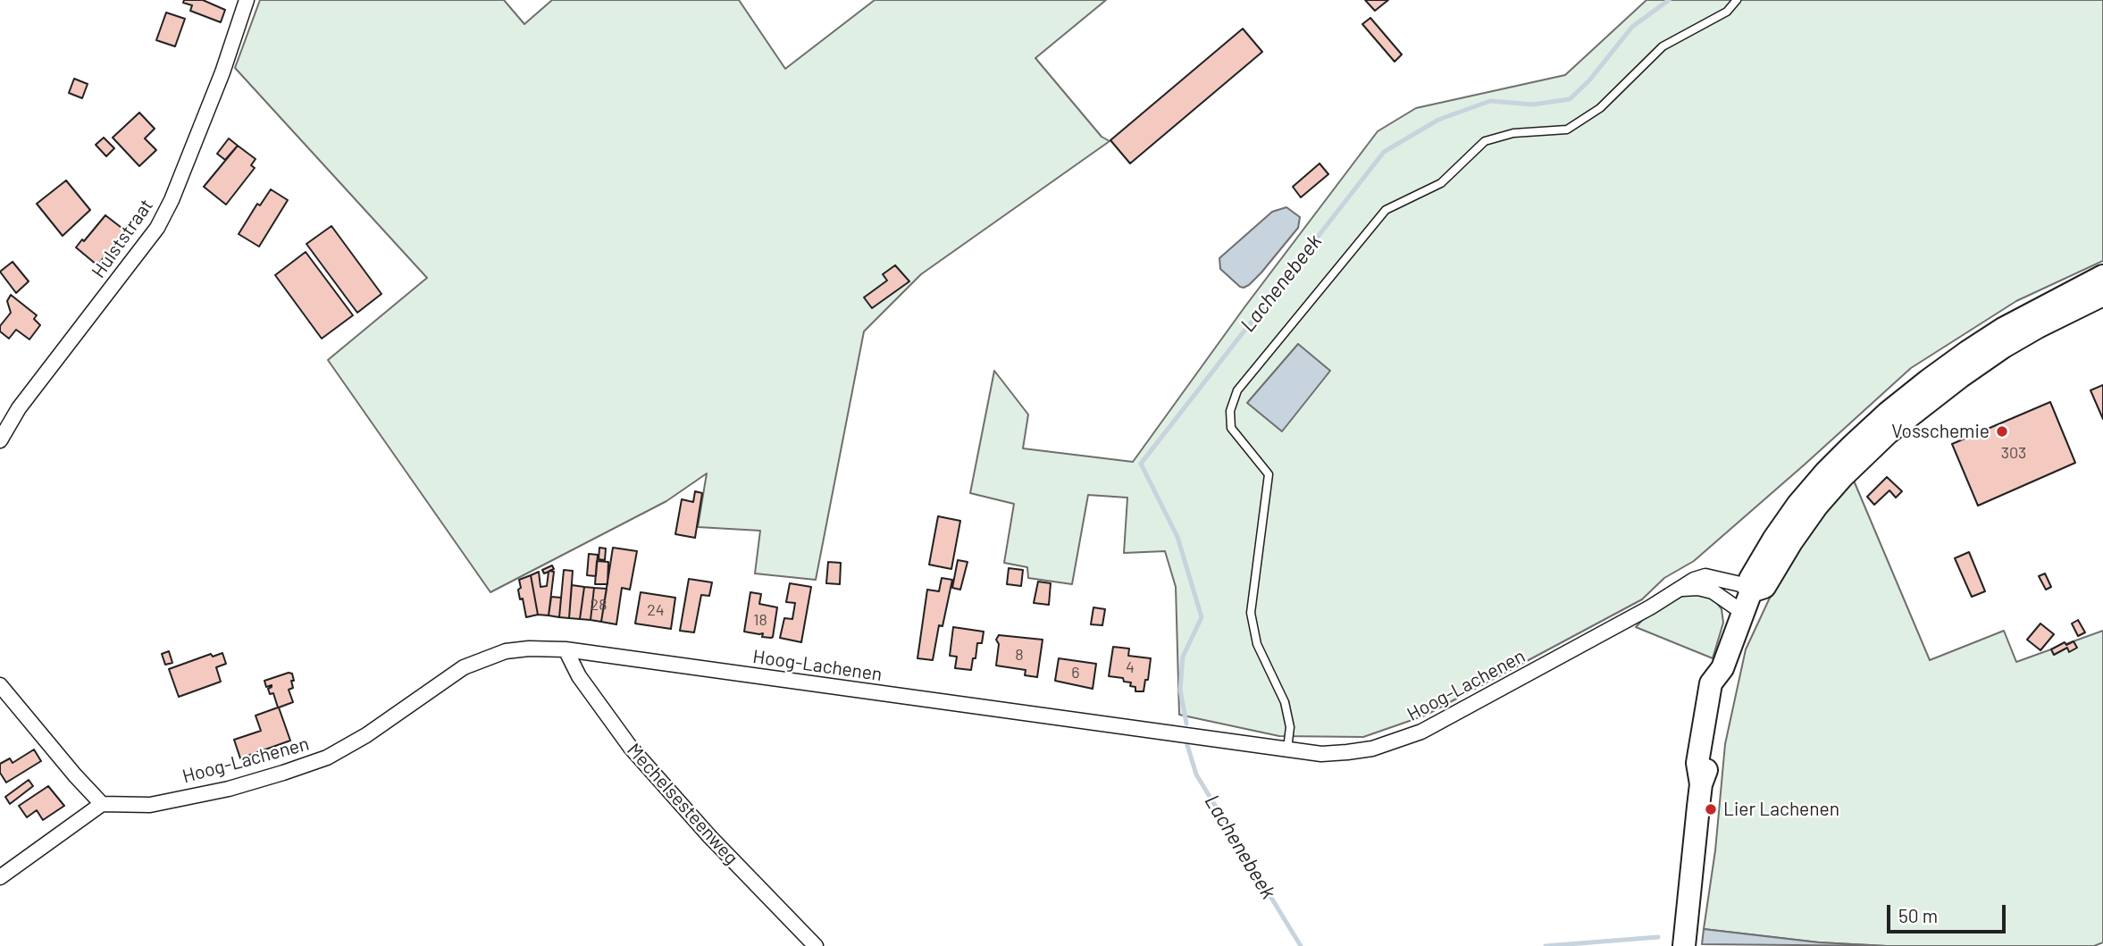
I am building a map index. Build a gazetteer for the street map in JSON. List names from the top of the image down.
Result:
{
  "streets": {
    "street": ["Hulststraat", "Hoog-Lachenen", "Mechelsesteenweg"]
  },
  "crossings": [
    ["Hoog-Lachenen", "Mechelsesteenweg"]
  ],
  "water": ["Lachenebeek"],
  "places": ["Vosschemie", "Lier Lachenen"],
  "house_numbers": [
    "303",
    "28",
    "24",
    "18",
    "8",
    "4",
    "6"
  ],
  "scale_bar": "50 m"
}
